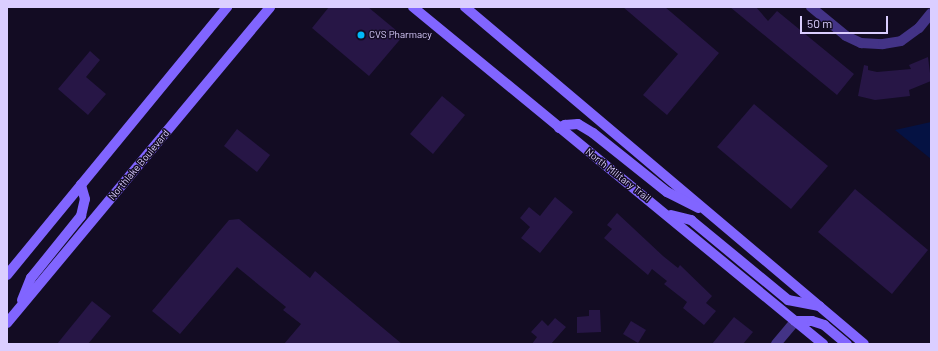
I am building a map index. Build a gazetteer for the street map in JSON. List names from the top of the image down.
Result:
{
  "streets": {
    "main road": ["Northlake Boulevard", "North Military Trail"]
  },
  "places": ["CVS Pharmacy"],
  "scale_bar": "50 m"
}
